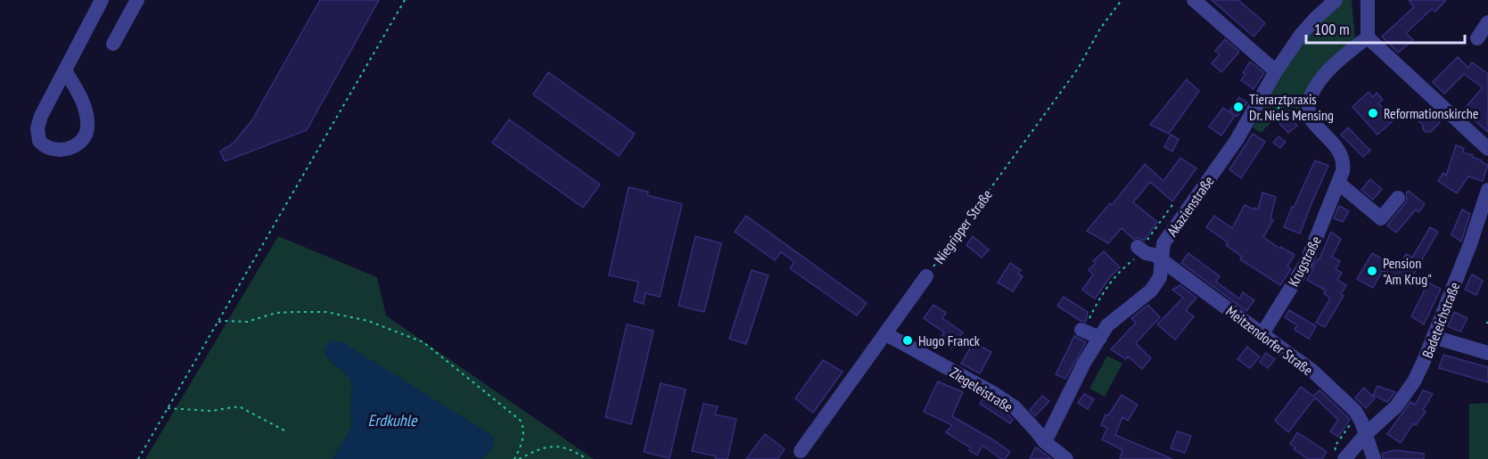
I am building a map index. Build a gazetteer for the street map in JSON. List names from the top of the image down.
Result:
{
  "streets": {
    "street": [
      "Akazienstraße",
      "Niegripper Straße",
      "Krugstraße",
      "Badeteichstraße",
      "Meitzendorfer Straße",
      "Ziegeleistraße"
    ]
  },
  "crossings": [
    ["Akazienstraße", "Meitzendorfer Straße"],
    ["Akazienstraße", "Ziegeleistraße"],
    ["Niegripper Straße", "Ziegeleistraße"],
    ["Krugstraße", "Meitzendorfer Straße"],
    ["Badeteichstraße", "Meitzendorfer Straße"]
  ],
  "water": ["Erdkuhle"],
  "places": [
    "Tierarztpraxis Dr. Niels Mensing",
    "Reformationskirche",
    "Pension \"Am Krug\"",
    "Hugo Franck"
  ],
  "scale_bar": "100 m"
}
